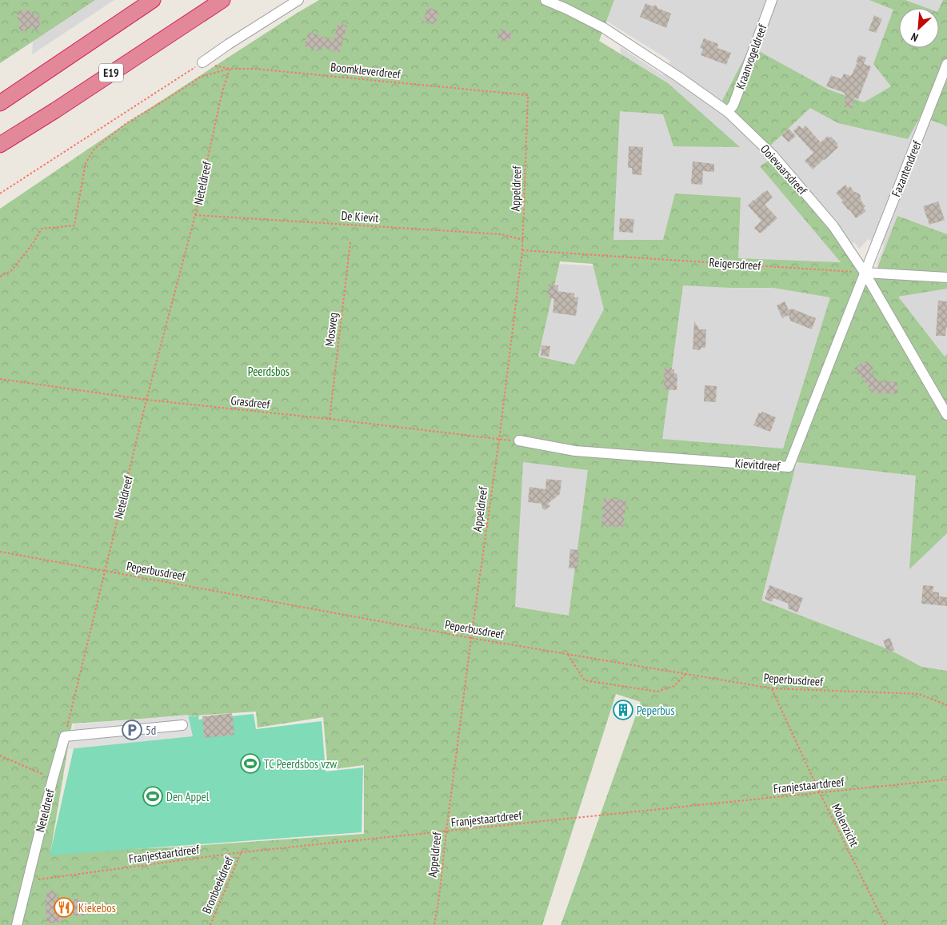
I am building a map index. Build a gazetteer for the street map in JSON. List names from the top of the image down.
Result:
{
  "streets": {
    "highway": ["E19"],
    "street": [
      "Kraanvogeldreef",
      "Fazantendreef",
      "Ooievaarsdreef",
      "Neteldreef",
      "Kievitdreef"
    ],
    "path": [
      "Boomkleverdreef",
      "Appeldreef",
      "De Kievit",
      "Reigersdreef",
      "Mosweg",
      "Grasdreef",
      "Peperbusdreef",
      "Franjestaartdreef",
      "Molenzicht",
      "Bronbeekdreef"
    ]
  },
  "crossings": [
    ["Kraanvogeldreef", "Ooievaarsdreef"],
    ["Boomkleverdreef", "Neteldreef"],
    ["Boomkleverdreef", "Appeldreef"],
    ["Fazantendreef", "Ooievaarsdreef"],
    ["Fazantendreef", "Reigersdreef"],
    ["Fazantendreef", "Kievitdreef"],
    ["Ooievaarsdreef", "Reigersdreef"],
    ["Ooievaarsdreef", "Kievitdreef"],
    ["Neteldreef", "De Kievit"],
    ["Neteldreef", "Grasdreef"],
    ["Neteldreef", "Peperbusdreef"],
    ["Neteldreef", "Franjestaartdreef"],
    ["Appeldreef", "De Kievit"],
    ["Appeldreef", "Reigersdreef"],
    ["Appeldreef", "Grasdreef"],
    ["Appeldreef", "Peperbusdreef"],
    ["Appeldreef", "Franjestaartdreef"],
    ["Reigersdreef", "Kievitdreef"],
    ["Mosweg", "Grasdreef"],
    ["Peperbusdreef", "Molenzicht"],
    ["Franjestaartdreef", "Molenzicht"],
    ["Franjestaartdreef", "Bronbeekdreef"]
  ],
  "parks": ["Peerdsbos"],
  "places": {
    "building": ["Peperbus"],
    "parking": ["5d"],
    "sports": ["TC Peerdsbos vzw", "Den Appel"],
    "restaurant": ["Kiekebos"]
  },
  "north": "bottom left"
}
